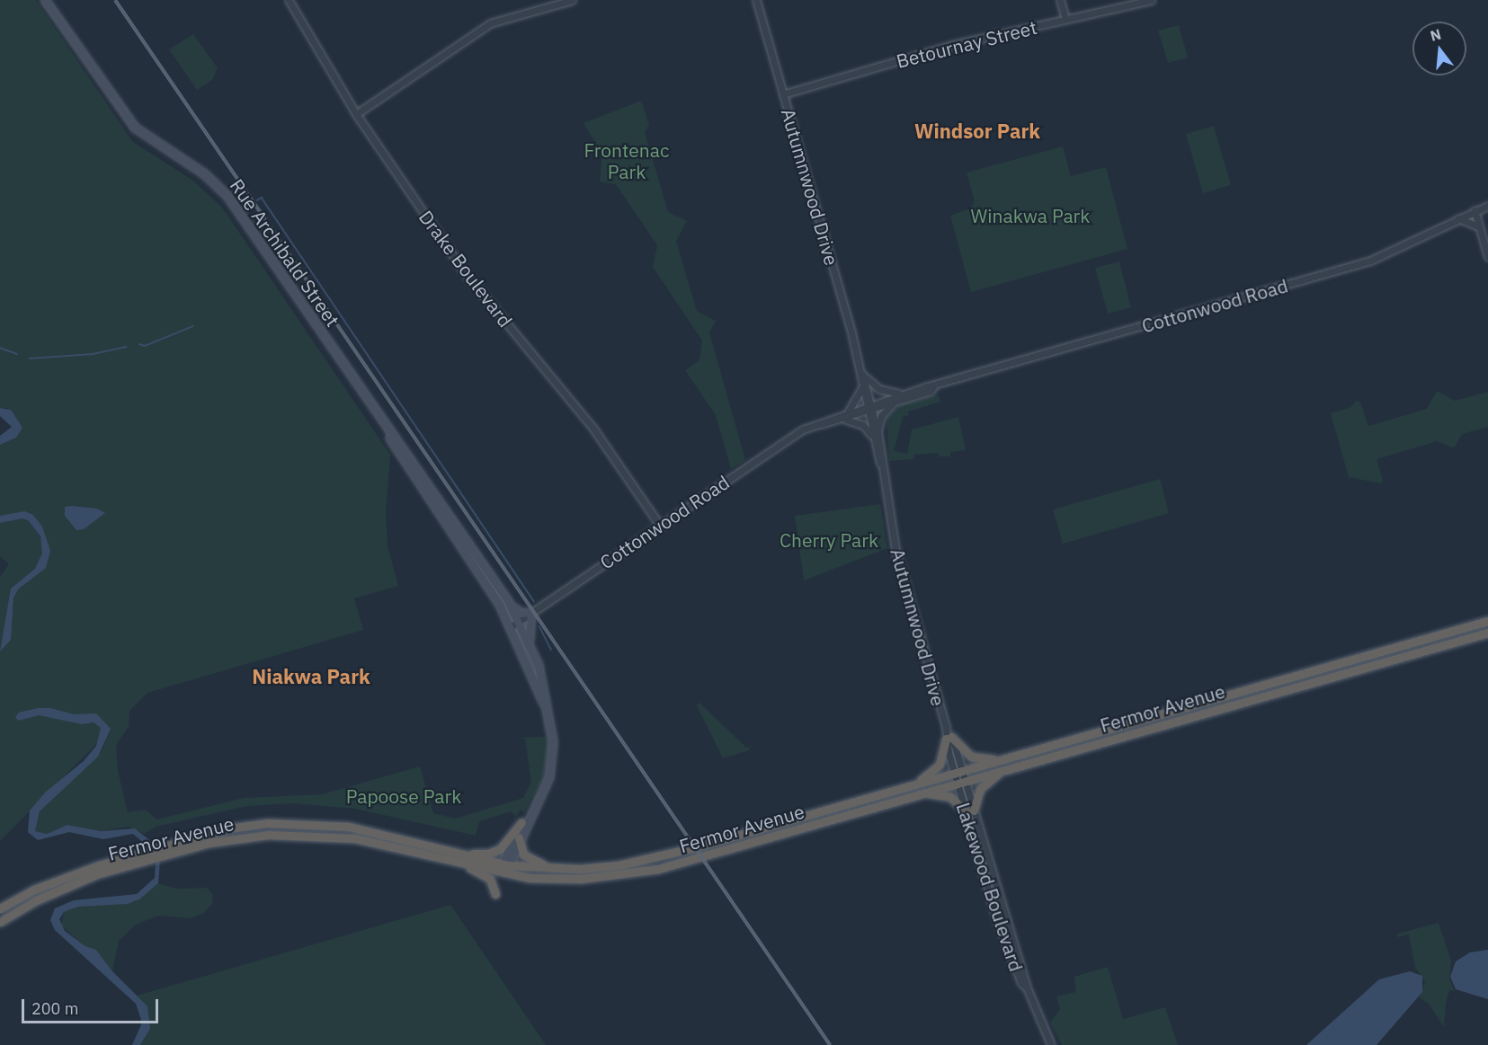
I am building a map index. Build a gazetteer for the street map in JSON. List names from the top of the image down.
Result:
{
  "streets": {
    "highway": ["Fermor Avenue"],
    "main road": ["Rue Archibald Street"],
    "street": [
      "Betournay Street",
      "Autumnwood Drive",
      "Drake Boulevard",
      "Cottonwood Road",
      "Lakewood Boulevard"
    ]
  },
  "crossings": [
    ["Betournay Street", "Autumnwood Drive"],
    ["Autumnwood Drive", "Cottonwood Road"],
    ["Autumnwood Drive", "Fermor Avenue"],
    ["Autumnwood Drive", "Lakewood Boulevard"],
    ["Rue Archibald Street", "Cottonwood Road"],
    ["Rue Archibald Street", "Fermor Avenue"],
    ["Drake Boulevard", "Cottonwood Road"],
    ["Fermor Avenue", "Lakewood Boulevard"]
  ],
  "districts": ["Windsor Park", "Niakwa Park"],
  "parks": [
    "Frontenac Park",
    "Winakwa Park",
    "Cherry Park",
    "Papoose Park"
  ],
  "scale_bar": "200 m",
  "north": "top"
}
